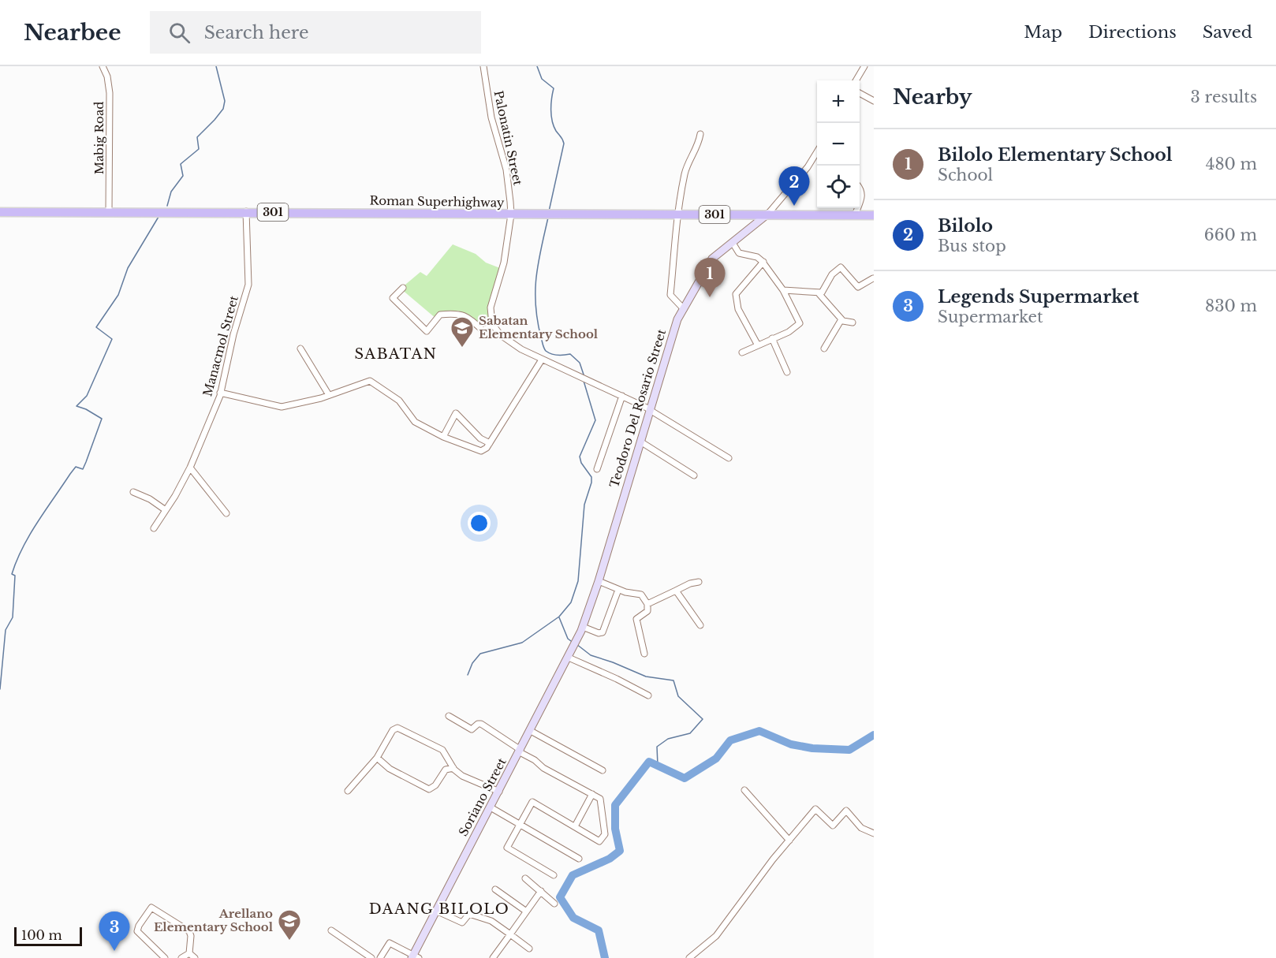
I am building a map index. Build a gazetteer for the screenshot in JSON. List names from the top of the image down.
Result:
{
  "streets": {
    "main road": [
      "Roman Superhighway",
      "301",
      "Teodoro Del Rosario Street",
      "Soriano Street"
    ],
    "street": ["Mabig Road", "Palonatin Street", "Manacmol Street"]
  },
  "crossings": [
    ["Mabig Road", "Roman Superhighway"],
    ["Palonatin Street", "Roman Superhighway"],
    ["Roman Superhighway", "Manacmol Street"],
    ["Roman Superhighway", "Teodoro Del Rosario Street"],
    ["Teodoro Del Rosario Street", "Soriano Street"]
  ],
  "districts": ["SABATAN", "DAANG BILOLO"],
  "places": {
    "school or university": ["Sabatan Elementary School", "Arellano Elementary School"]
  },
  "scale_bar": "100 m",
  "page": {
    "header": "Nearbee",
    "search": "Search here",
    "nav": ["Map", "Directions", "Saved"],
    "heading": ["Nearby", "3 results"],
    "map_buttons": ["+", "−"],
    "list": [
      {
        "mark": "1",
        "name": "Bilolo Elementary School",
        "note": "School",
        "value": "480 m"
      },
      {
        "mark": "2",
        "name": "Bilolo",
        "note": "Bus stop",
        "value": "660 m"
      },
      {
        "mark": "3",
        "name": "Legends Supermarket",
        "note": "Supermarket",
        "value": "830 m"
      }
    ],
    "pins": ["2", "1", "3"],
    "scale": "100 m"
  }
}
